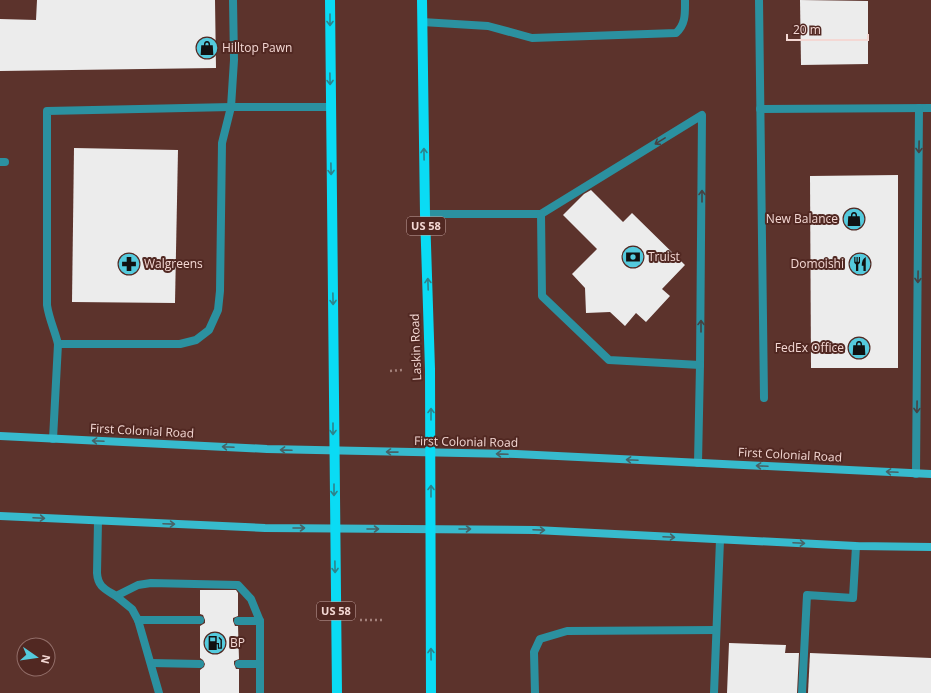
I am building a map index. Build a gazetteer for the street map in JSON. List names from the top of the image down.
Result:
{
  "streets": {
    "main road": ["US 58", "Laskin Road", "First Colonial Road"]
  },
  "crossings": [
    ["US 58", "First Colonial Road"],
    ["Laskin Road", "First Colonial Road"]
  ],
  "one_way": ["Laskin Road", "First Colonial Road"],
  "places": {
    "shop": ["Hilltop Pawn", "New Balance", "FedEx Office"],
    "bank": ["Truist"],
    "pharmacy": ["Walgreens"],
    "restaurant": ["Domoishi"],
    "fuel station": ["BP"]
  },
  "scale_bar": "20 m",
  "north": "right"
}
